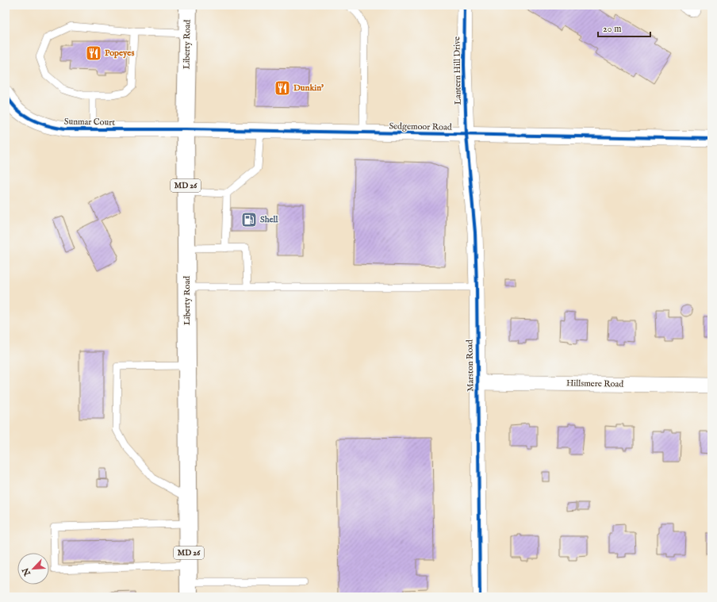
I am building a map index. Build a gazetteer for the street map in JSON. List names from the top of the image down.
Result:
{
  "streets": {
    "main road": ["Liberty Road", "MD 26"],
    "street": [
      "Lantern Hill Drive",
      "Sunmar Court",
      "Sedgemoor Road",
      "Marston Road",
      "Hillsmere Road"
    ]
  },
  "crossings": [
    ["Liberty Road", "Sunmar Court"],
    ["Liberty Road", "Sedgemoor Road"],
    ["Lantern Hill Drive", "Sedgemoor Road"],
    ["Lantern Hill Drive", "Marston Road"],
    ["Sunmar Court", "Sedgemoor Road"],
    ["Sedgemoor Road", "Marston Road"],
    ["Marston Road", "Hillsmere Road"]
  ],
  "places": {
    "restaurant": ["Popeyes", "Dunkin'"],
    "fuel station": ["Shell"]
  },
  "scale_bar": "20 m",
  "north": "bottom left"
}
